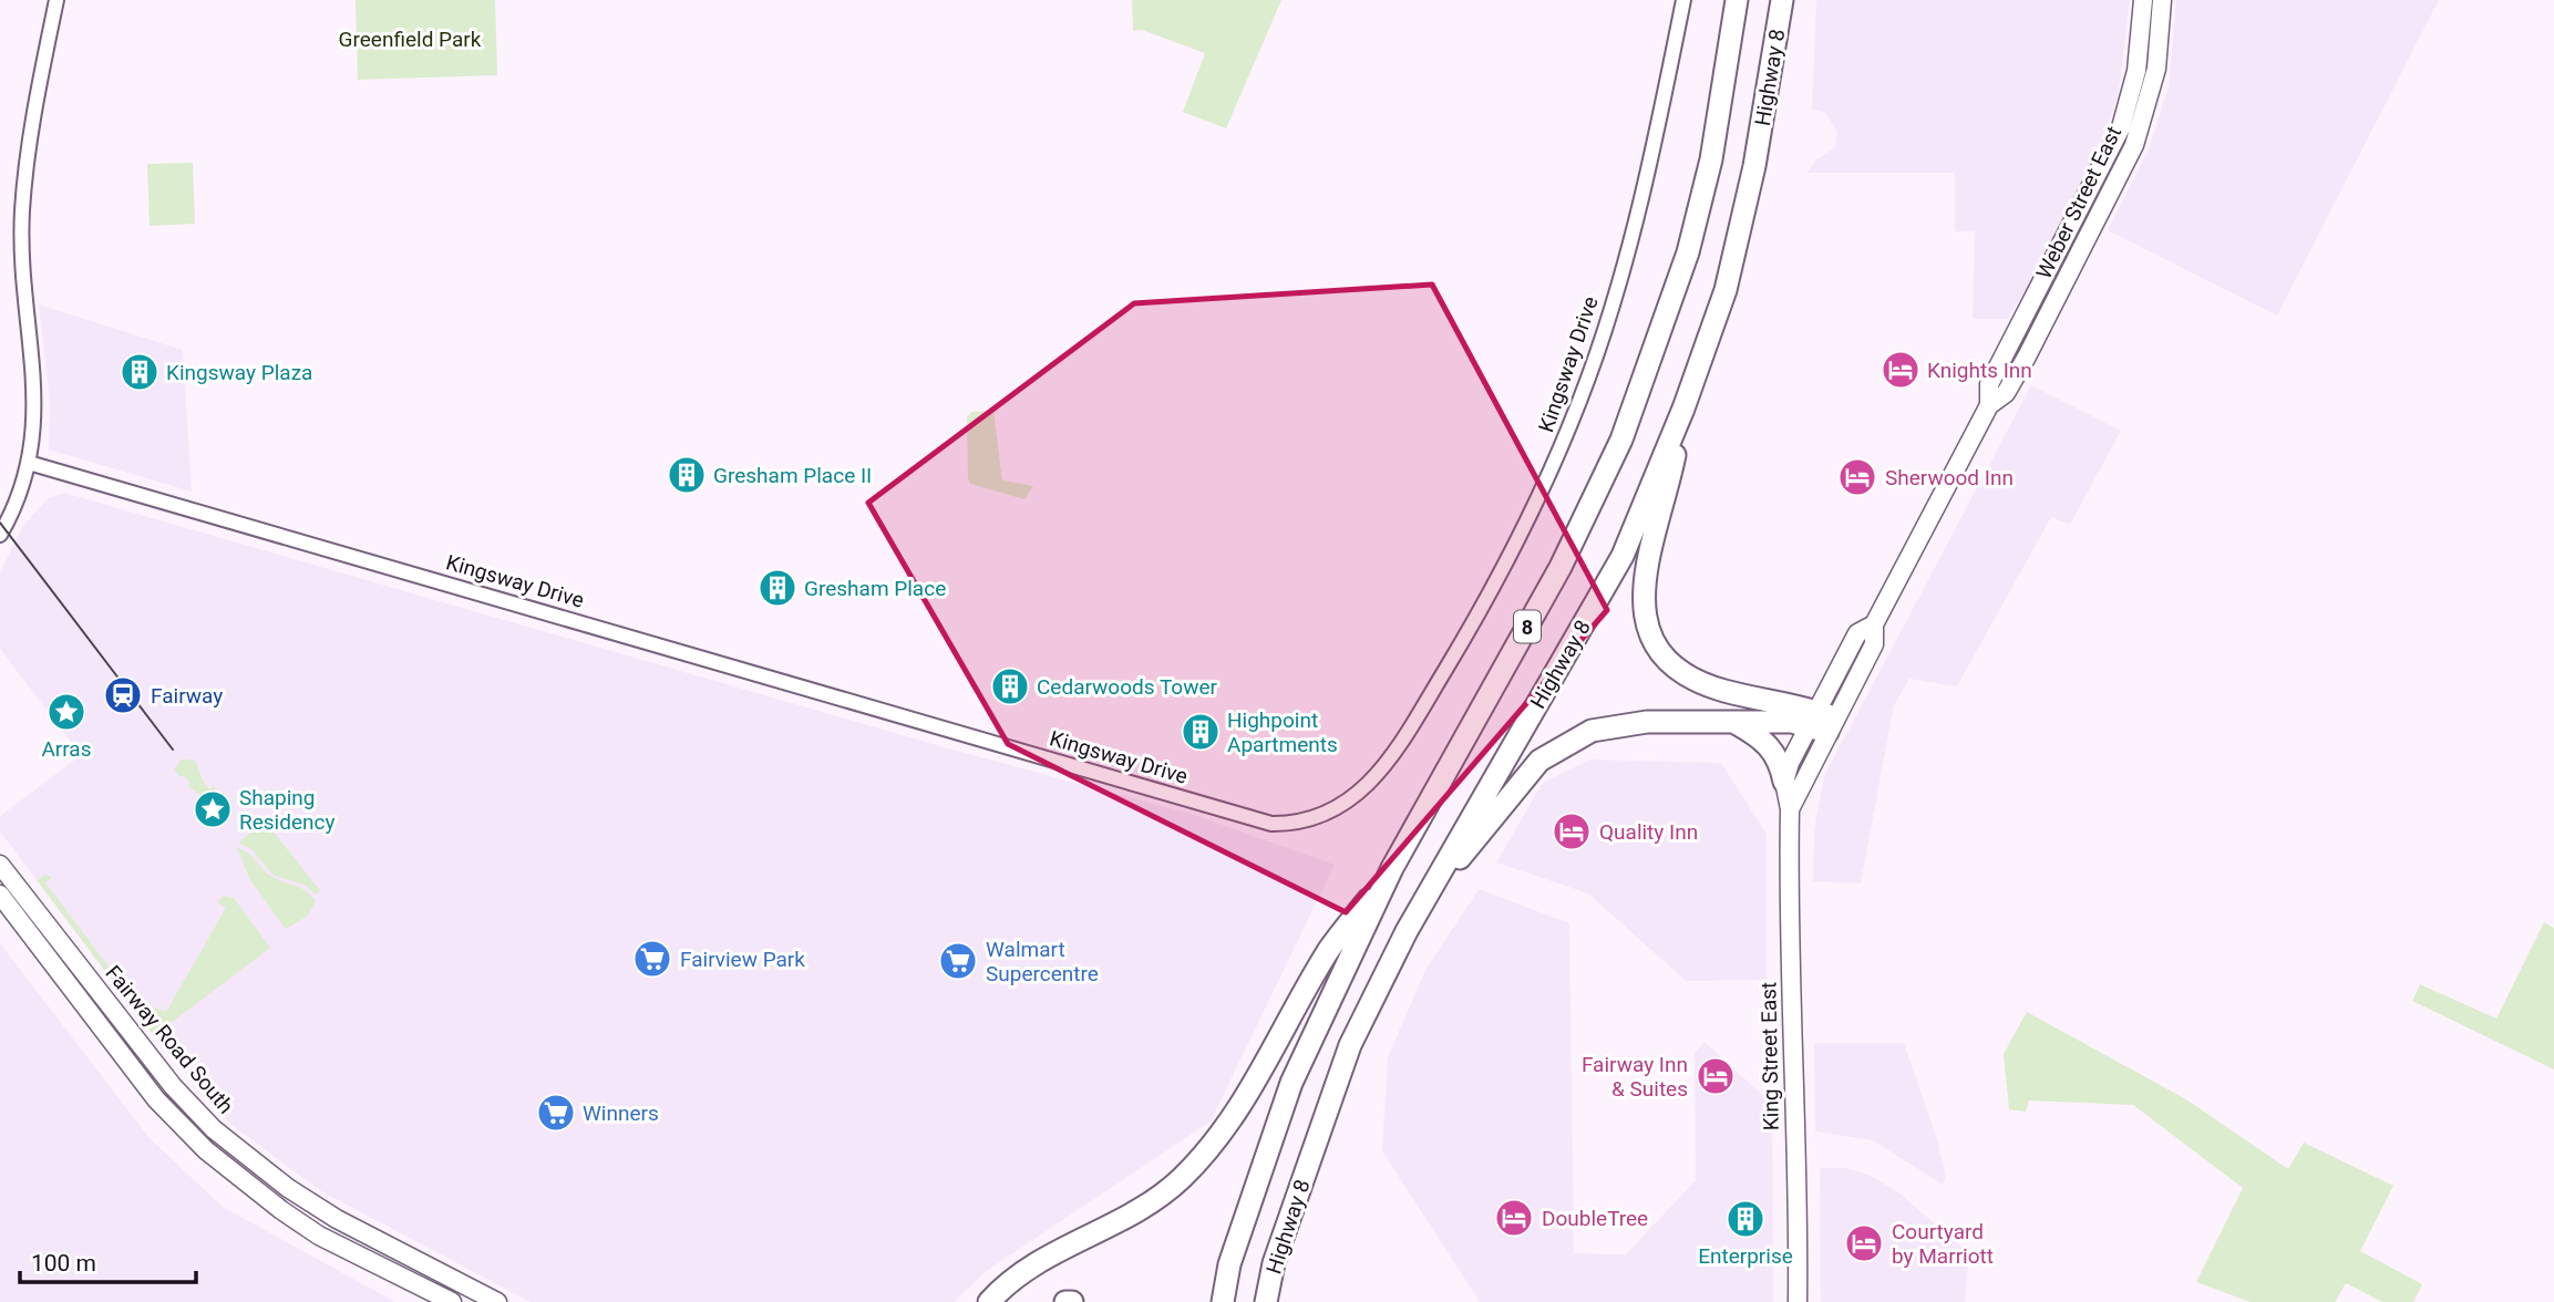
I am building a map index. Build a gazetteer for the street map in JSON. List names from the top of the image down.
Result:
{
  "streets": {
    "highway": ["Highway 8", "8"],
    "main road": ["Weber Street East", "Fairway Road South", "King Street East"],
    "street": ["Kingsway Drive"]
  },
  "parks": ["Greenfield Park"],
  "places": {
    "hotel": [
      "Knights Inn",
      "Sherwood Inn",
      "Quality Inn",
      "Fairway Inn & Suites",
      "DoubleTree",
      "Courtyard by Marriott"
    ],
    "building": [
      "Kingsway Plaza",
      "Gresham Place II",
      "Gresham Place",
      "Cedarwoods Tower",
      "Highpoint Apartments",
      "Enterprise"
    ],
    "station": ["Fairway"],
    "place": ["Arras", "Shaping Residency"],
    "supermarket": ["Fairview Park", "Walmart Supercentre", "Winners"]
  },
  "scale_bar": "100 m"
}
